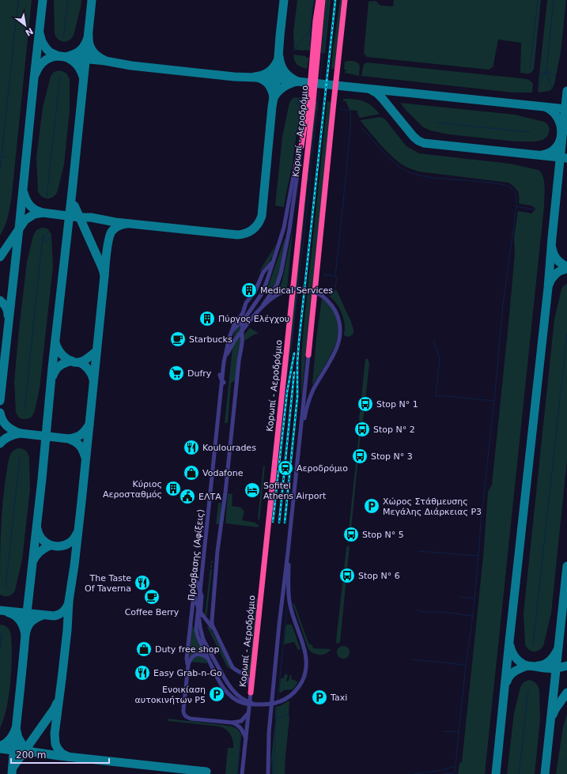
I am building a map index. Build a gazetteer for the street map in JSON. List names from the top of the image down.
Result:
{
  "streets": {
    "highway": ["Κορωπί - Αεροδρόμιο"],
    "street": ["Πρόσβασης (Αφίξεις)"]
  },
  "places": {
    "building": ["Medical Services", "Πύργος Ελέγχου", "Κύριος Αεροσταθμός"],
    "cafe": ["Starbucks", "Coffee Berry"],
    "supermarket": ["Dufry"],
    "bus stop": [
      "Stop N° 1",
      "Stop N° 2",
      "Stop N° 3",
      "Stop N° 5",
      "Stop N° 6"
    ],
    "restaurant": ["Koulourades", "The Taste Of Taverna", "Easy Grab-n-Go"],
    "station": ["Αεροδρόμιο"],
    "shop": ["Vodafone", "Duty free shop"],
    "hotel": ["Sofitel Athens Airport"],
    "public building": ["ΕΛΤΑ"],
    "parking": ["Χώρος Στάθμευσης Μεγάλης Διάρκειας P3", "Ενοικίαση αυτοκινήτων P5", "Taxi"]
  },
  "scale_bar": "200 m",
  "north": "bottom right"
}
